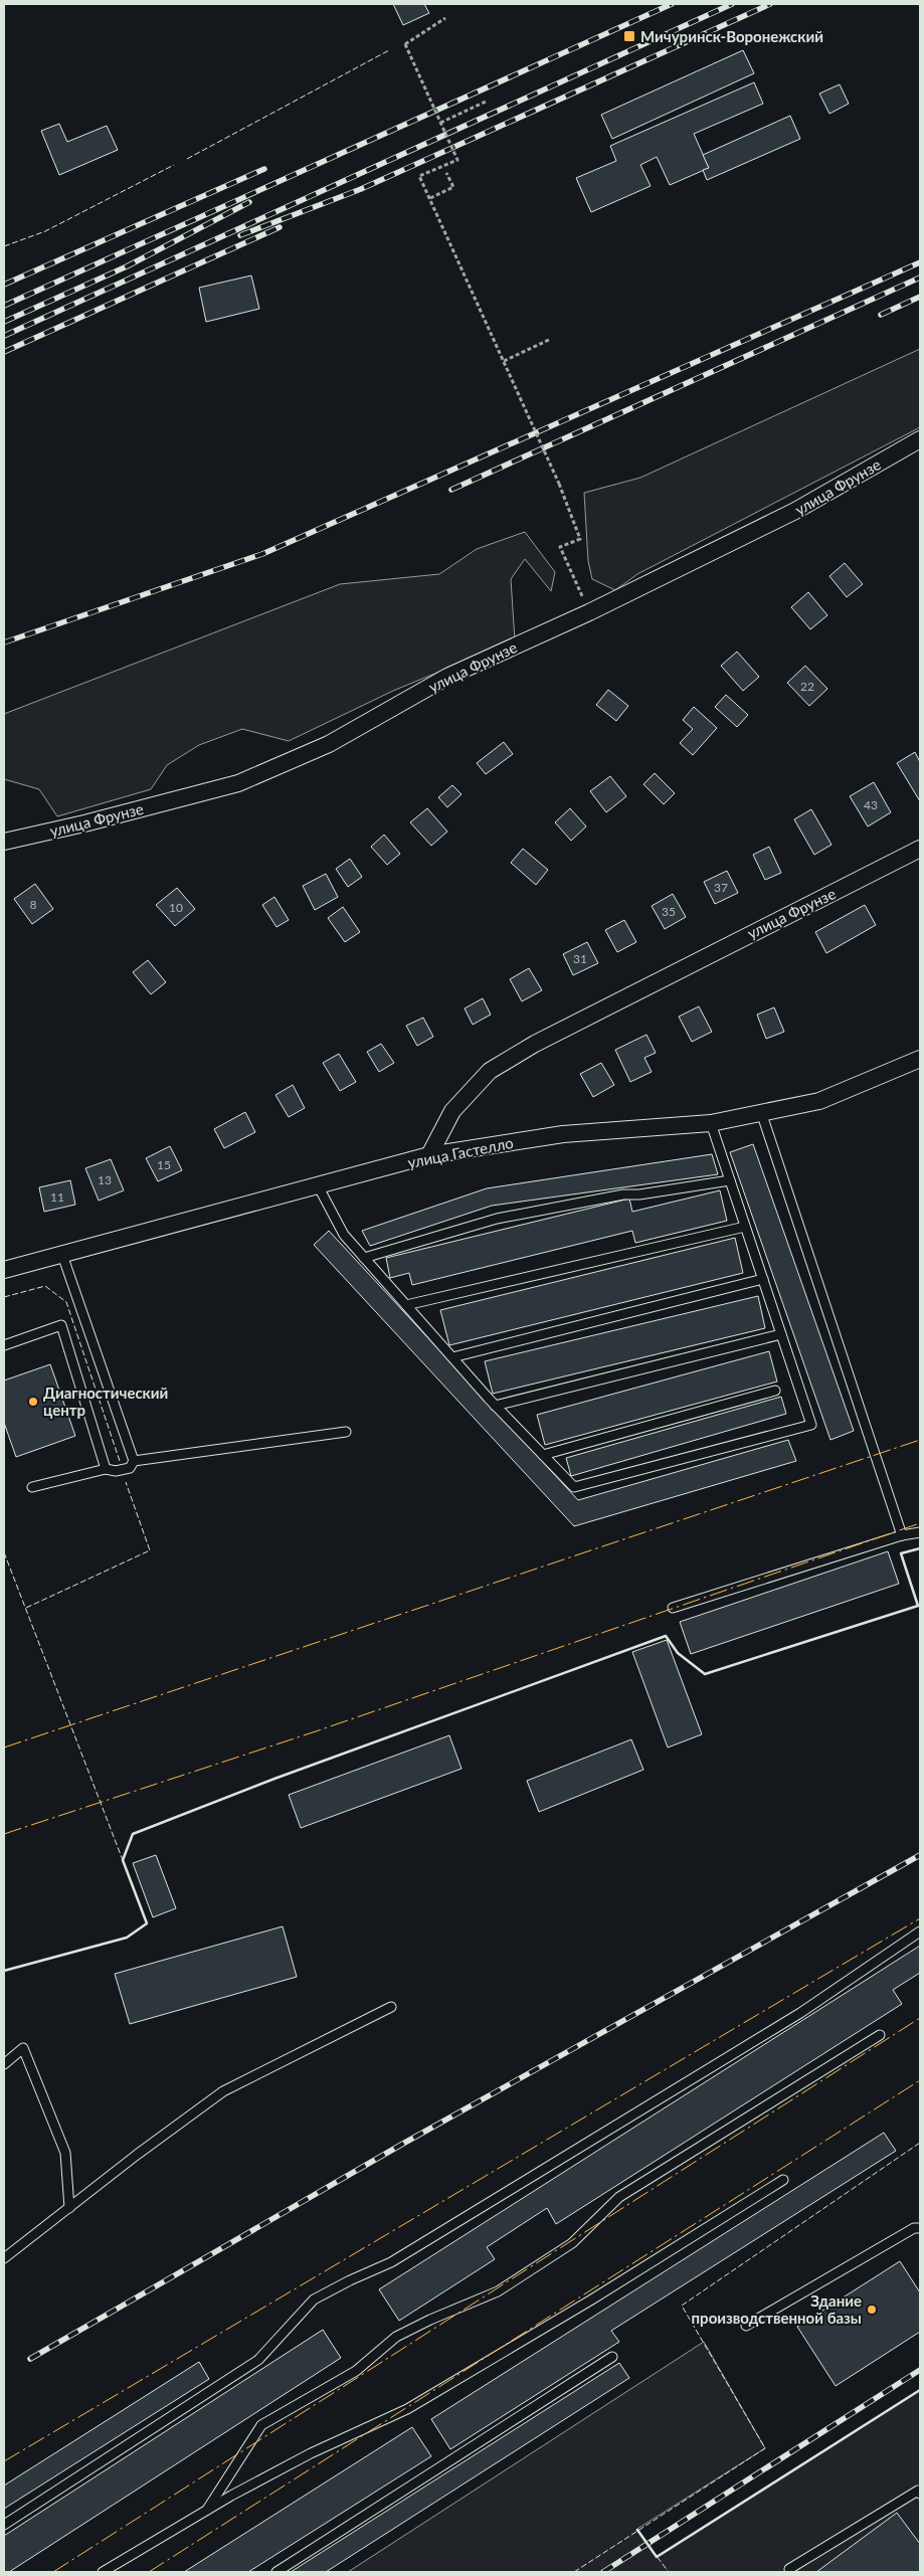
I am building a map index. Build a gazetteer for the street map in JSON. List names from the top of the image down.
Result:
{
  "streets": {
    "street": ["улица Фрунзе", "улица Гастелло"]
  },
  "crossings": [
    ["улица Фрунзе", "улица Гастелло"]
  ],
  "places": {
    "transit": ["Мичуринск-Воронежский"],
    "other": ["Диагностический центр", "Здание производственной базы"]
  },
  "house_numbers": [
    "22",
    "43",
    "37",
    "8",
    "10",
    "35",
    "31",
    "15",
    "13",
    "11"
  ]
}
